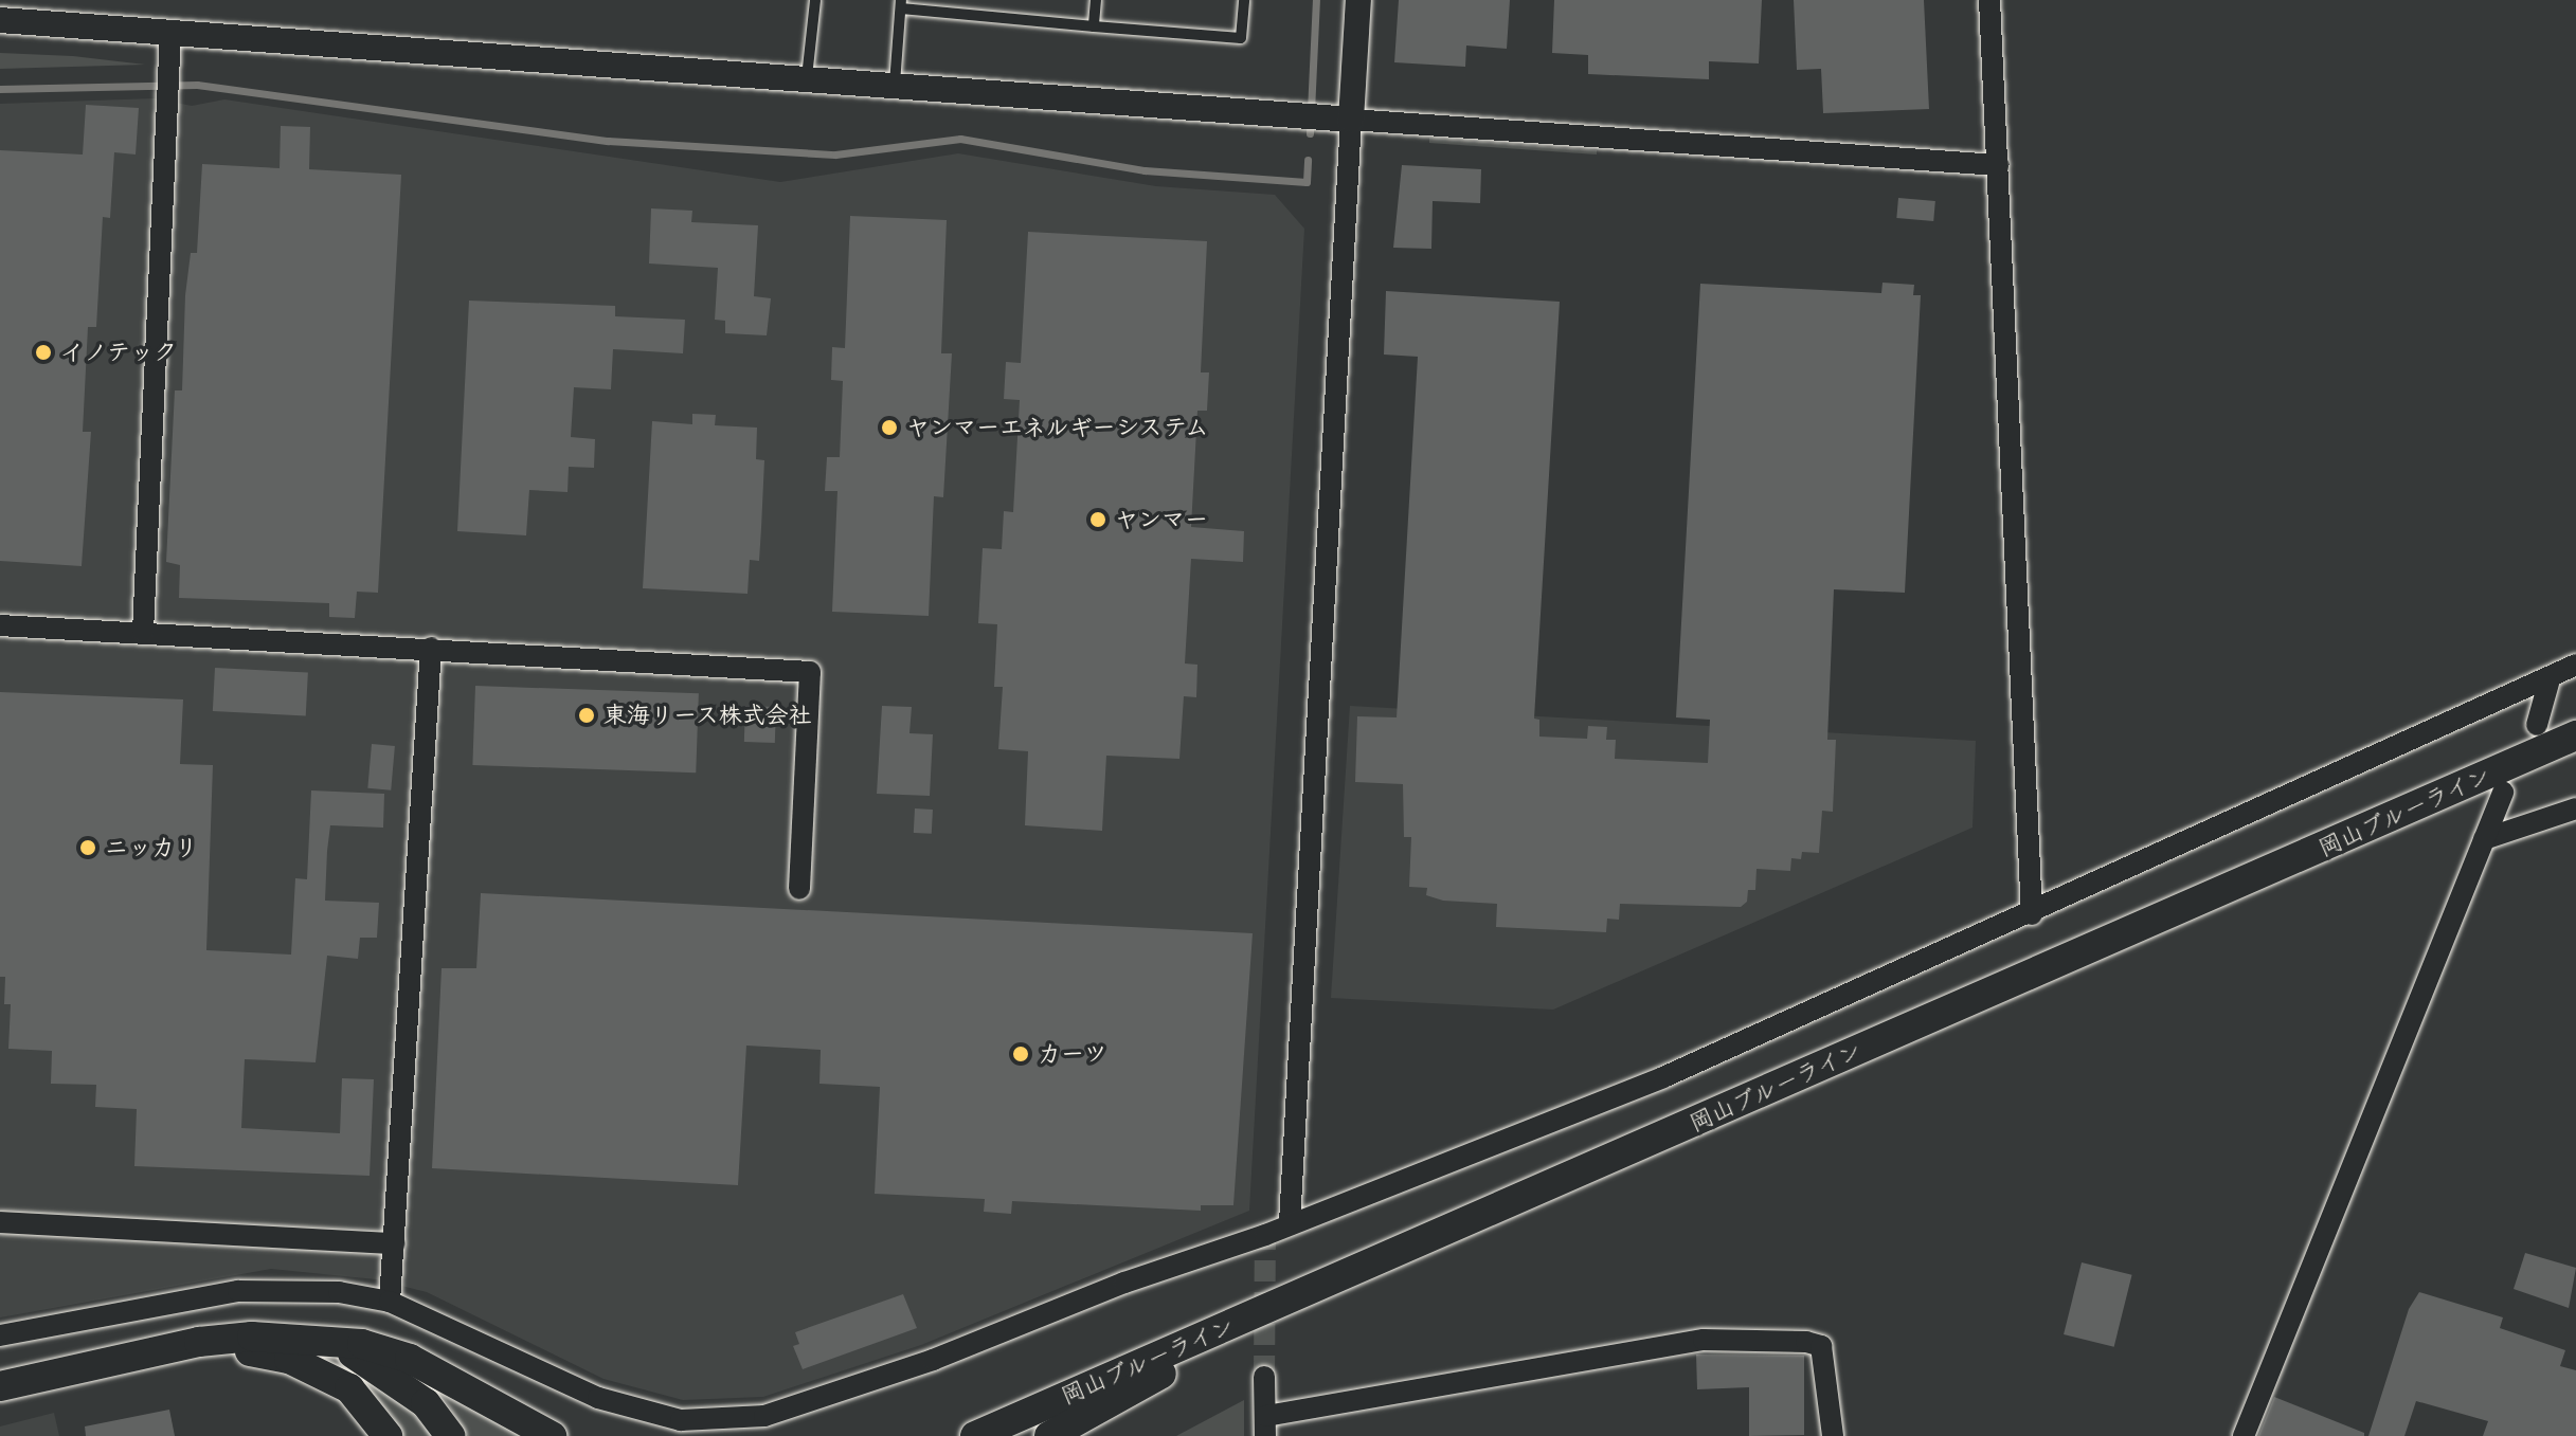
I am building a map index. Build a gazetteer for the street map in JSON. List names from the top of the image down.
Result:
{
  "streets": {
    "main road": ["岡山ブルーライン"]
  },
  "places": [
    "イノテック",
    "ヤンマーエネルギーシステム",
    "ヤンマー",
    "東海リース株式会社",
    "ニッカリ",
    "カーツ"
  ]
}
